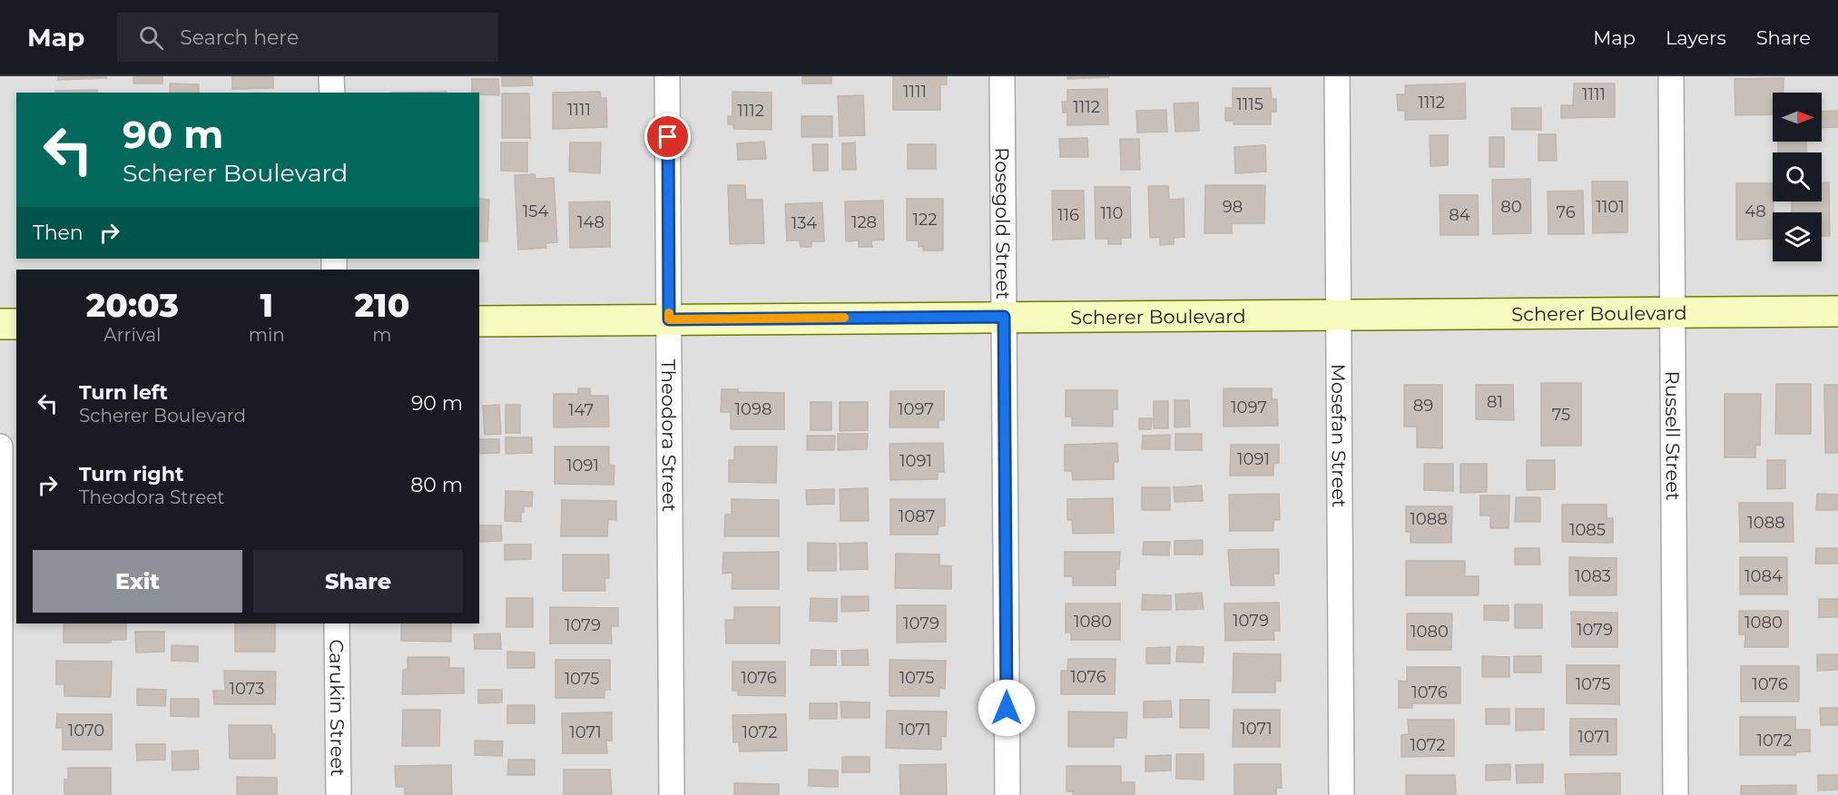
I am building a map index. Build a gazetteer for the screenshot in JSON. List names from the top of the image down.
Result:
{
  "streets": {
    "street": [
      "Rosegold Street",
      "Scherer Boulevard",
      "Theodora Street",
      "Mosefan Street",
      "Russell Street",
      "Carukin Street"
    ]
  },
  "crossings": [
    ["Rosegold Street", "Scherer Boulevard"],
    ["Scherer Boulevard", "Theodora Street"],
    ["Scherer Boulevard", "Mosefan Street"],
    ["Scherer Boulevard", "Russell Street"]
  ],
  "house_numbers": [
    "1111",
    "1111",
    "1112",
    "1115",
    "1112",
    "1111",
    "1112",
    "98",
    "80",
    "1101",
    "154",
    "48",
    "76",
    "110",
    "116",
    "84",
    "122",
    "148",
    "128",
    "134",
    "81",
    "89",
    "1097",
    "1098",
    "1097",
    "147",
    "75",
    "1091",
    "1091",
    "1091",
    "1087",
    "1088",
    "1088",
    "1085",
    "1083",
    "1084",
    "1079",
    "1080",
    "1080",
    "1079",
    "1079",
    "1079",
    "1080",
    "1076",
    "1076",
    "1075",
    "1075",
    "1075",
    "1076",
    "1073",
    "1076",
    "1071",
    "1071",
    "1070",
    "1071",
    "1072",
    "1071",
    "1072",
    "1072"
  ],
  "north": "right",
  "page": {
    "header": "Map",
    "search": "Search here",
    "nav": ["Map", "Layers", "Share"],
    "turn": ["90 m", "Scherer Boulevard"],
    "then": "Then",
    "eta": [
      "20:03",
      "Arrival",
      "1",
      "min",
      "210",
      "m"
    ],
    "list": [
      {
        "name": "Turn left",
        "note": "Scherer Boulevard",
        "value": "90 m"
      },
      {
        "name": "Turn right",
        "note": "Theodora Street",
        "value": "80 m"
      }
    ],
    "buttons": ["Exit", "Share"]
  }
}
